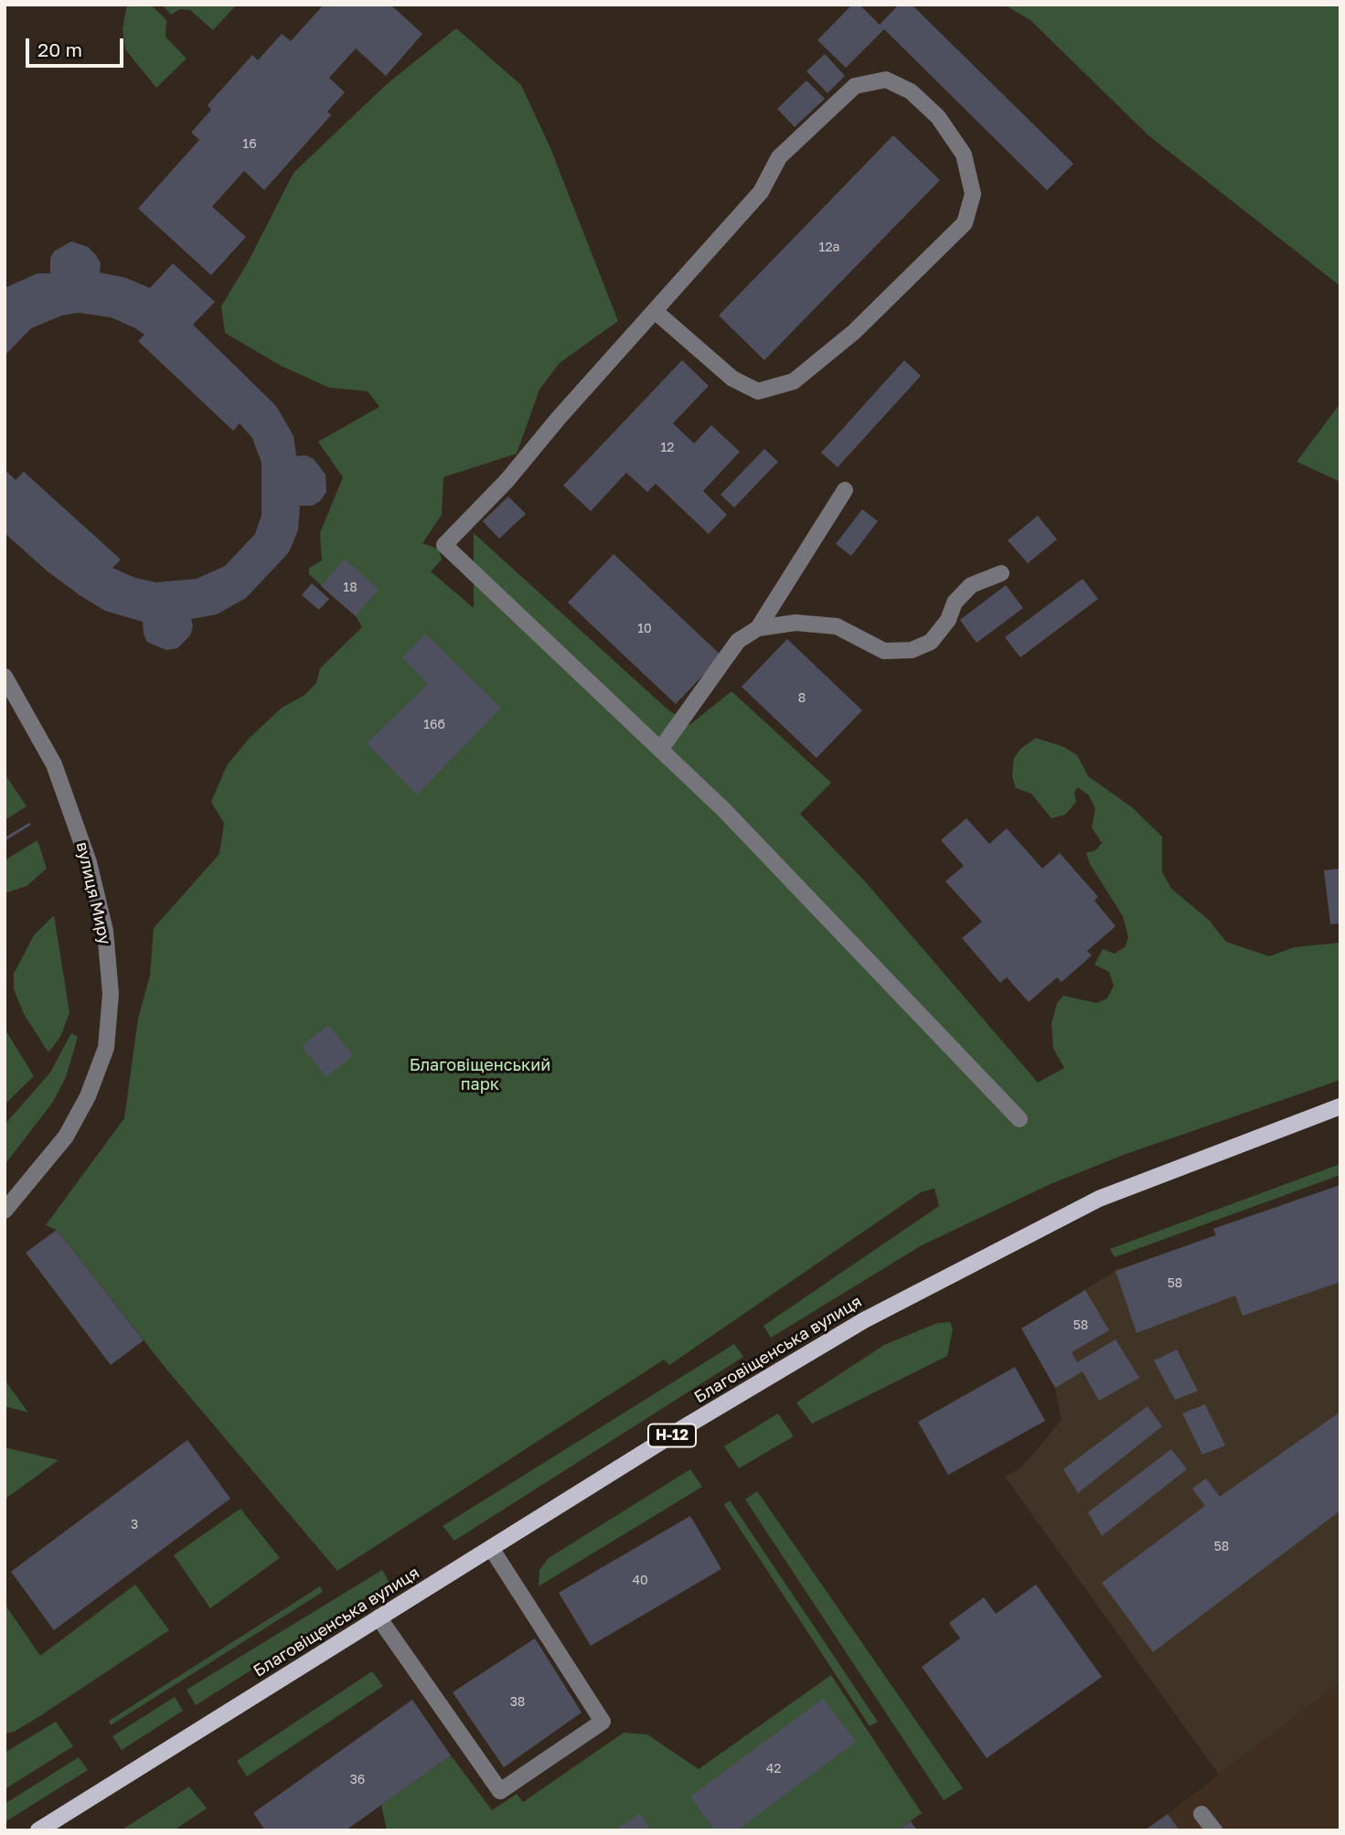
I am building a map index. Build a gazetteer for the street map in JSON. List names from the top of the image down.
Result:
{
  "streets": {
    "main road": ["Благовіщенська вулиця", "Н-12"],
    "street": ["вулиця Миру"]
  },
  "parks": ["Благовіщенський парк"],
  "house_numbers": [
    "16",
    "12а",
    "12",
    "18",
    "10",
    "8",
    "16б",
    "58",
    "58",
    "3",
    "58",
    "40",
    "38",
    "42",
    "36"
  ],
  "scale_bar": "20 m"
}
